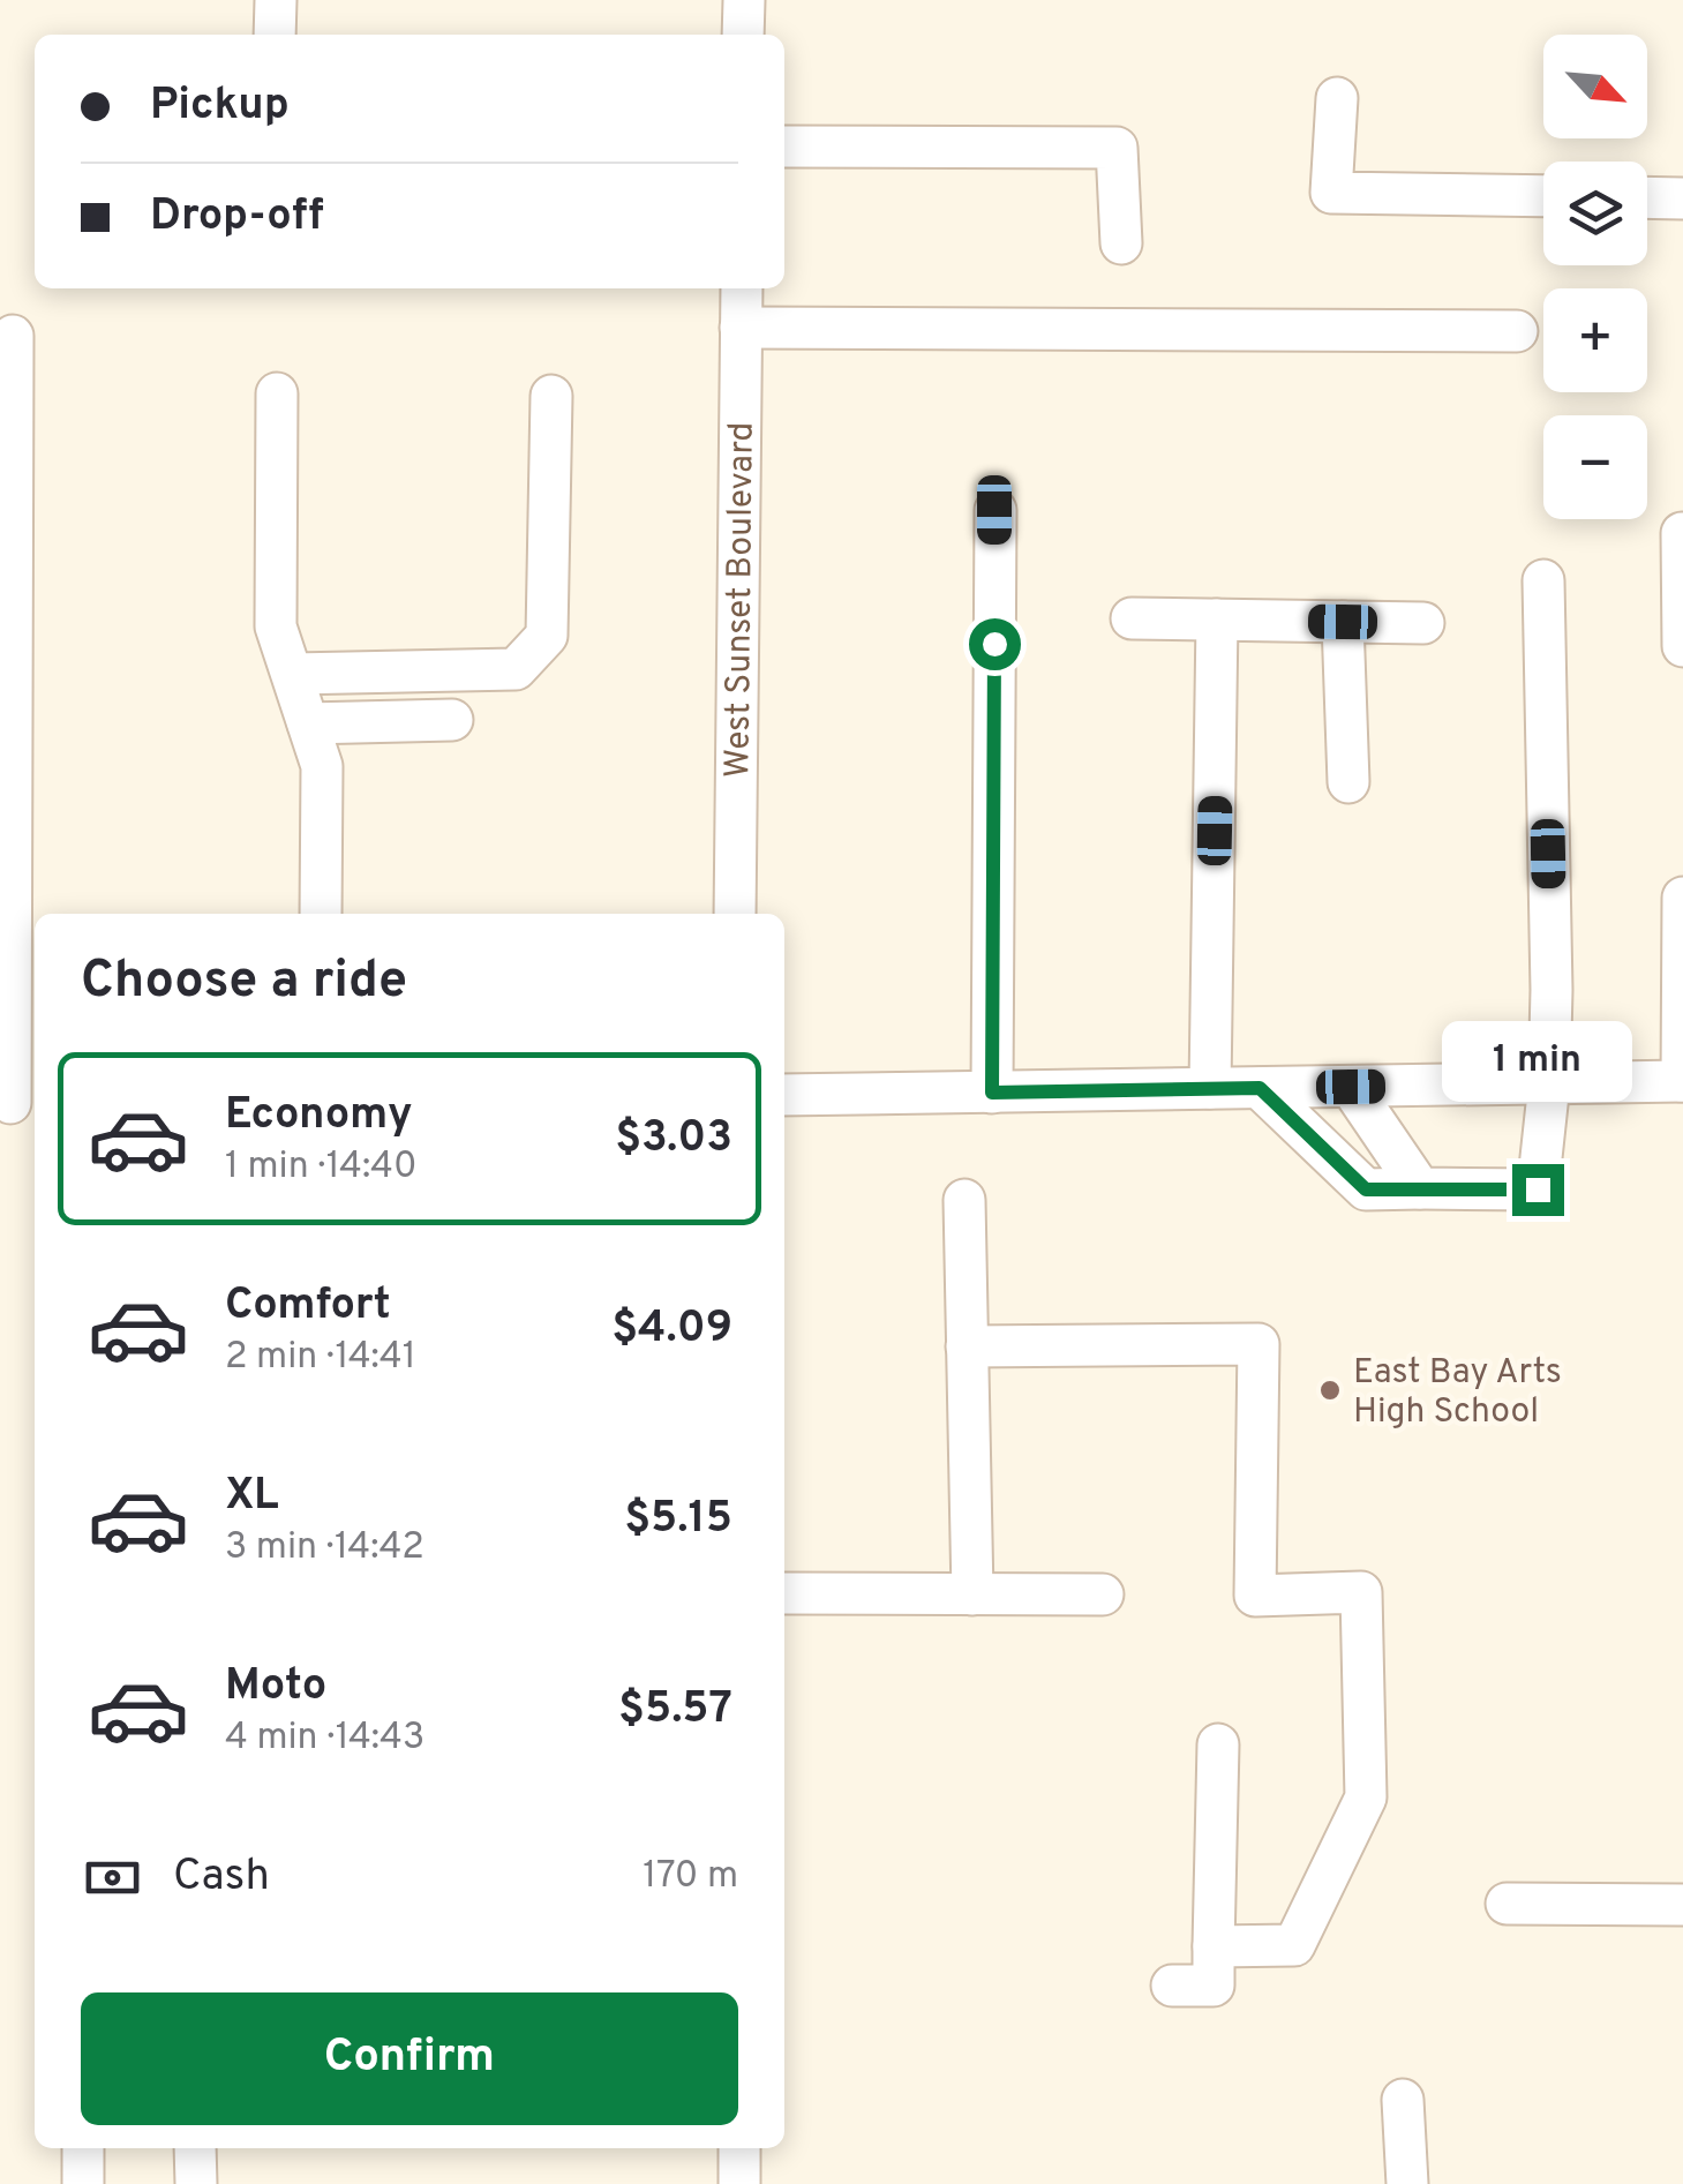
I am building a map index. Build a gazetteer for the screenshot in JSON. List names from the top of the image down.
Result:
{
  "streets": {
    "street": ["West Sunset Boulevard"]
  },
  "places": ["East Bay Arts High School"],
  "north": "bottom right",
  "page": {
    "map_buttons": ["+", "−"],
    "banner": ["Pickup", "Drop-off"],
    "heading": "Choose a ride",
    "bubble": "1 min",
    "list": [
      {
        "name": "Economy",
        "note": "1 min · 14:40",
        "value": "$3.03"
      },
      {
        "name": "Comfort",
        "note": "2 min · 14:41",
        "value": "$4.09"
      },
      {
        "name": "XL",
        "note": "3 min · 14:42",
        "value": "$5.15"
      },
      {
        "name": "Moto",
        "note": "4 min · 14:43",
        "value": "$5.57"
      }
    ],
    "pay": ["Cash", "170 m"],
    "buttons": "Confirm"
  }
}
